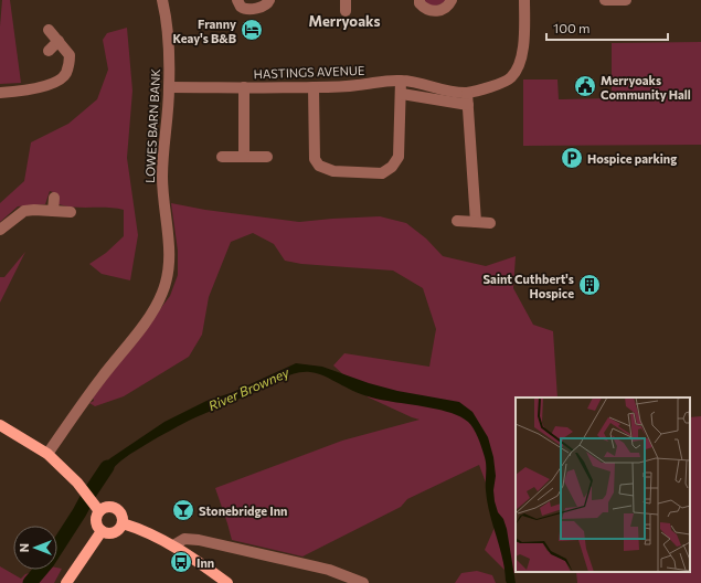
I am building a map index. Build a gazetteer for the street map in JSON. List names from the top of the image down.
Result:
{
  "streets": {
    "street": ["HASTINGS AVENUE", "LOWES BARN BANK"]
  },
  "crossings": [
    ["HASTINGS AVENUE", "LOWES BARN BANK"]
  ],
  "districts": ["Merryoaks"],
  "water": ["River Browney"],
  "places": {
    "hotel": ["Franny Keay's B&B"],
    "public building": ["Merryoaks Community Hall"],
    "parking": ["Hospice parking"],
    "building": ["Saint Cuthbert's Hospice"],
    "bar": ["Stonebridge Inn"],
    "bus stop": ["Inn"]
  },
  "scale_bar": "100 m",
  "north": "left"
}
